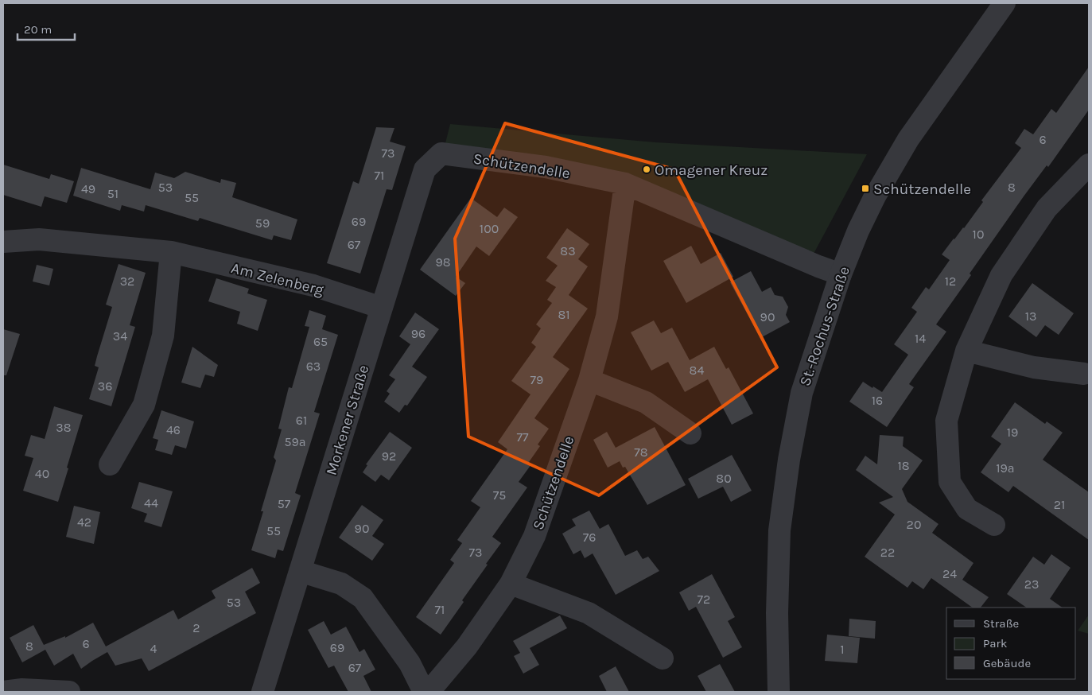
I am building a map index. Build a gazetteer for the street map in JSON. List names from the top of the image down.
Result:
{
  "streets": {
    "street": [
      "Schützendelle",
      "Am Zelenberg",
      "St.-Rochus-Straße",
      "Morkener Straße"
    ]
  },
  "crossings": [
    ["Schützendelle", "St.-Rochus-Straße"],
    ["Schützendelle", "Morkener Straße"],
    ["Am Zelenberg", "Morkener Straße"]
  ],
  "places": {
    "other": ["Omagener Kreuz"],
    "transit": ["Schützendelle"]
  },
  "house_numbers": [
    "6",
    "73",
    "71",
    "53",
    "8",
    "49",
    "51",
    "55",
    "69",
    "59",
    "100",
    "10",
    "67",
    "83",
    "98",
    "32",
    "12",
    "81",
    "13",
    "90",
    "96",
    "34",
    "14",
    "65",
    "63",
    "84",
    "79",
    "36",
    "16",
    "61",
    "38",
    "46",
    "19",
    "77",
    "59a",
    "78",
    "92",
    "18",
    "19a",
    "40",
    "80",
    "75",
    "44",
    "57",
    "21",
    "42",
    "20",
    "90",
    "55",
    "76",
    "73",
    "22",
    "24",
    "23",
    "72",
    "53",
    "71",
    "2",
    "6",
    "8",
    "69",
    "4",
    "1",
    "67"
  ],
  "legend": ["Straße", "Park", "Gebäude"],
  "scale_bar": "20 m"
}
